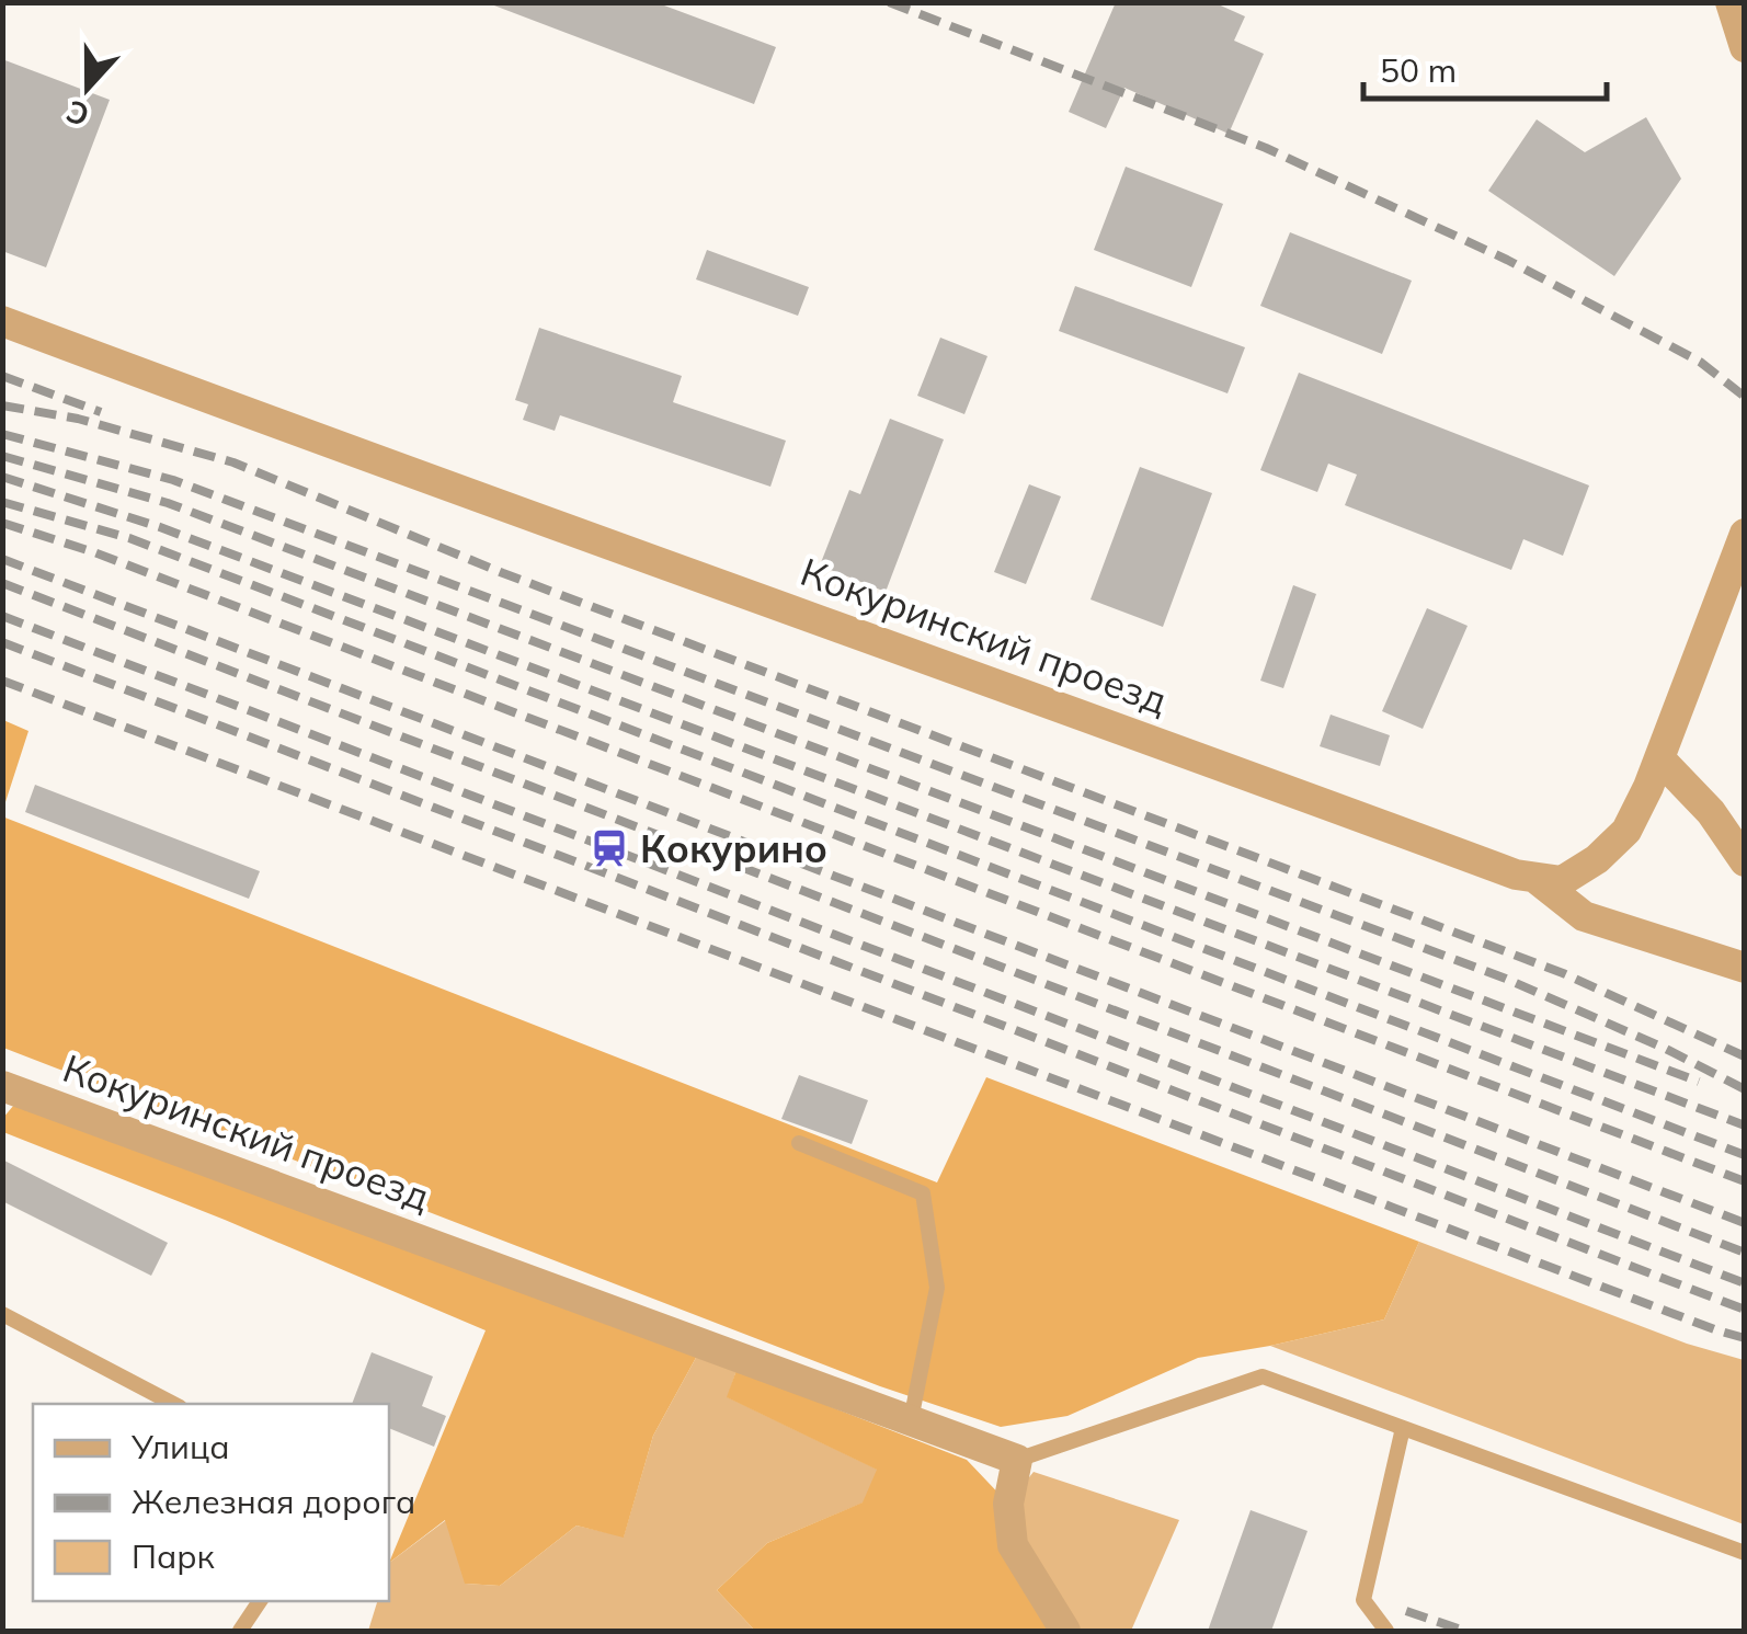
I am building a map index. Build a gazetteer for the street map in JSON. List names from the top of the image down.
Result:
{
  "streets": {
    "street": ["Кокуринский проезд"]
  },
  "places": {
    "station": ["Кокурино"]
  },
  "legend": ["Улица", "Железная дорога", "Парк"],
  "scale_bar": "50 m",
  "north": "bottom"
}
